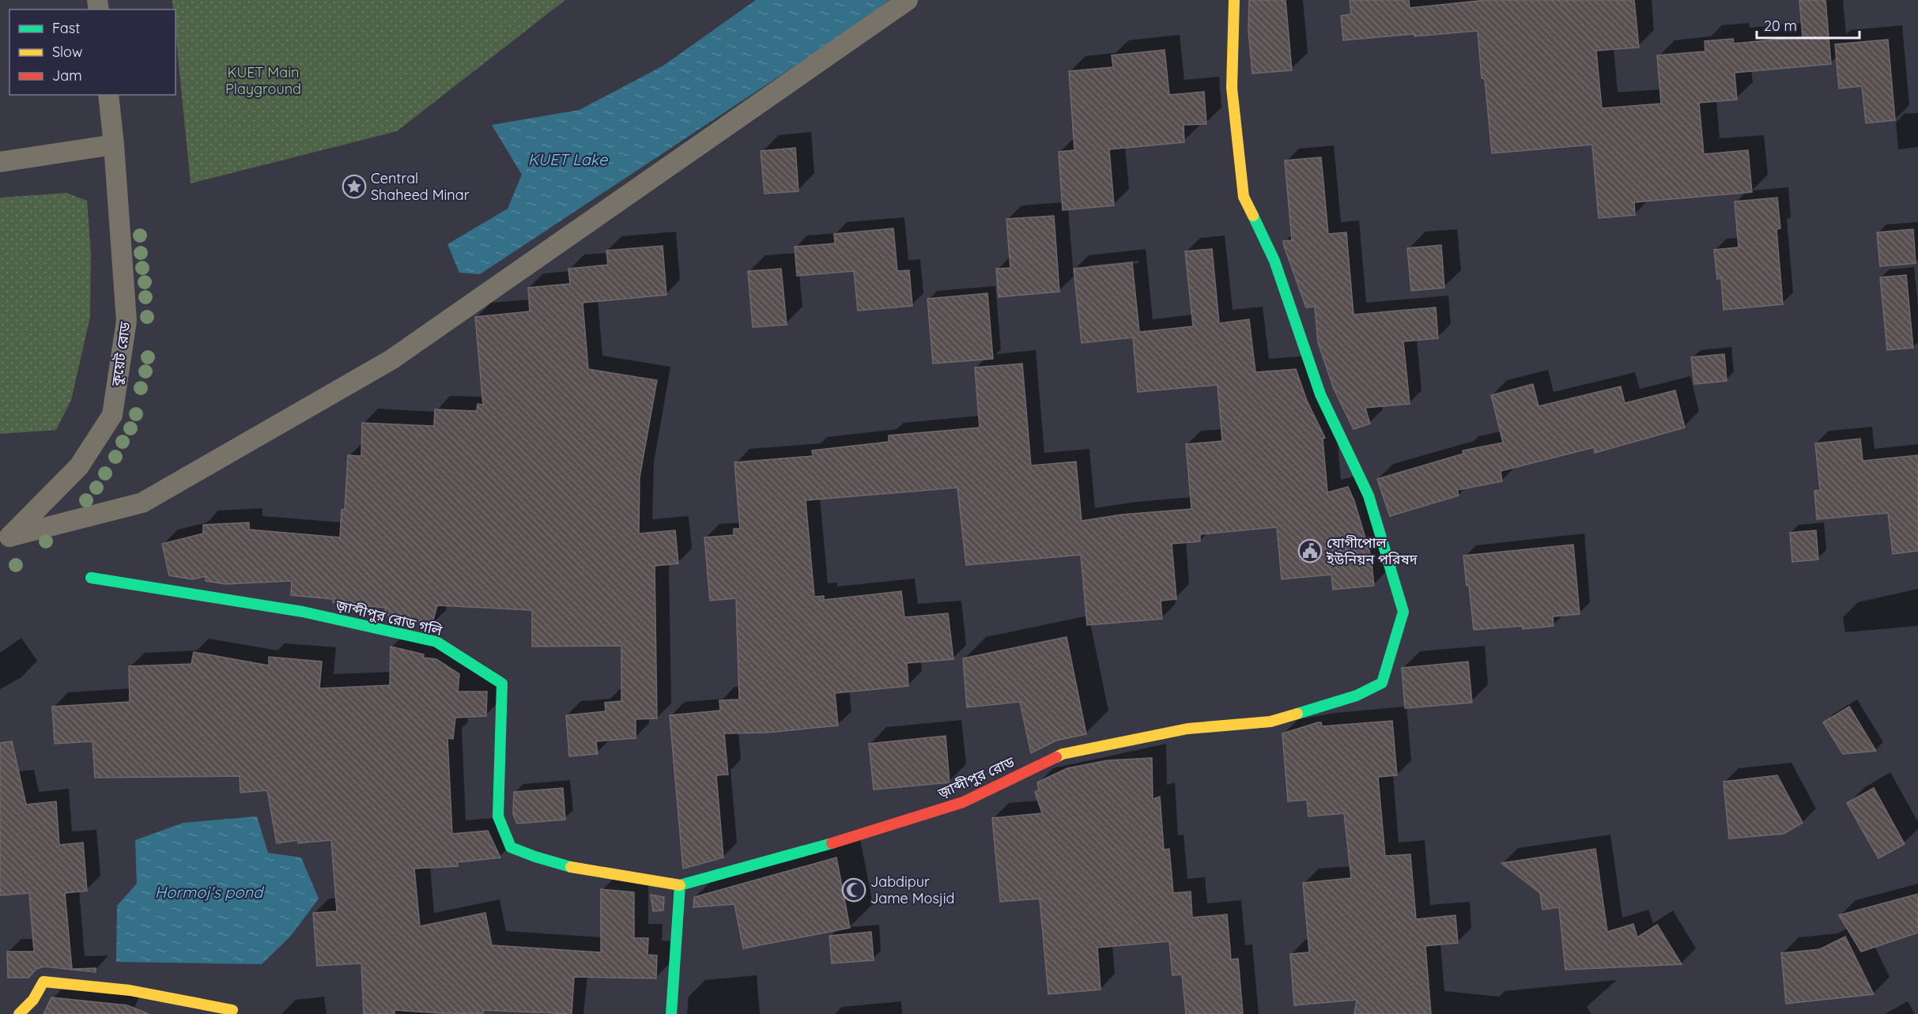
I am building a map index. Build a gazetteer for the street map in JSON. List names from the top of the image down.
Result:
{
  "streets": {
    "street": ["জ়াব্দীপুর রোড গলি", "জ়াব্দীপুর রোড"],
    "lane": ["কুয়েট রোড"]
  },
  "crossings": [
    ["জ়াব্দীপুর রোড গলি", "জ়াব্দীপুর রোড"]
  ],
  "water": ["KUET Lake", "Hormoj's pond"],
  "parks": ["KUET Main Playground"],
  "places": {
    "place": ["Central Shaheed Minar"],
    "public building": ["যোগীপোল ইউনিয়ন পরিষদ"],
    "mosque": ["Jabdipur Jame Mosjid"]
  },
  "legend": ["Fast", "Slow", "Jam"],
  "scale_bar": "20 m"
}
